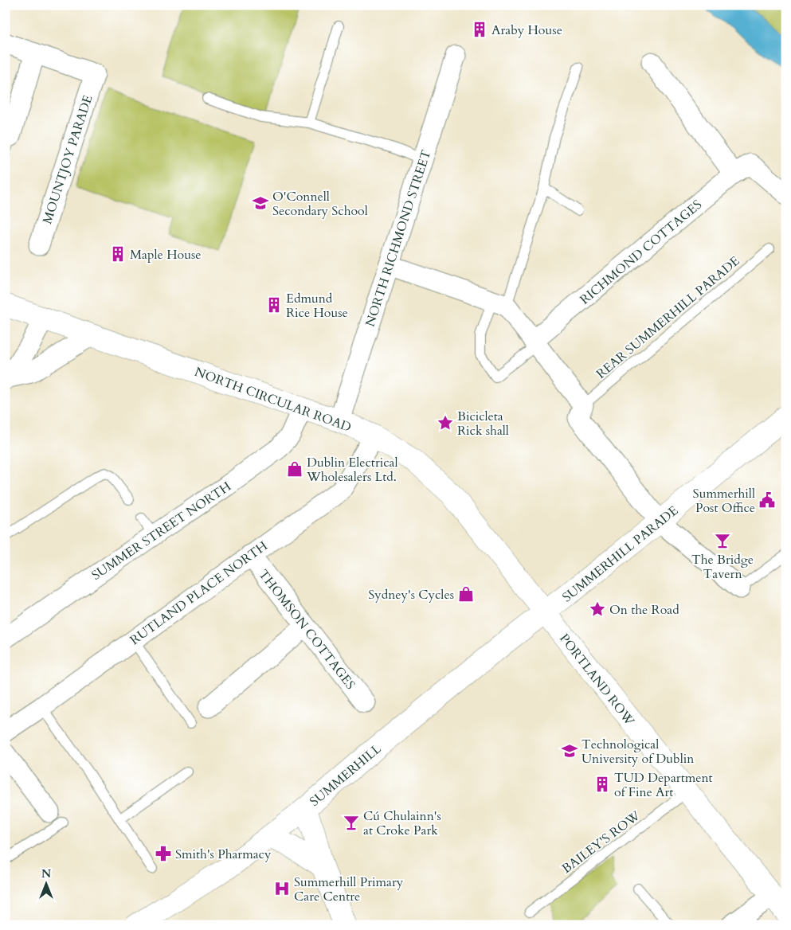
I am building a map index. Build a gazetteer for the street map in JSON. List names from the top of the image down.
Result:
{
  "streets": {
    "main road": [
      "NORTH CIRCULAR ROAD",
      "SUMMERHILL PARADE",
      "PORTLAND ROW",
      "SUMMERHILL"
    ],
    "street": [
      "MOUNTJOY PARADE",
      "NORTH RICHMOND STREET",
      "RICHMOND COTTAGES",
      "SUMMER STREET NORTH",
      "RUTLAND PLACE NORTH",
      "THOMSON COTTAGES"
    ],
    "lane": ["REAR SUMMERHILL PARADE", "BAILEY'S ROW"]
  },
  "crossings": [
    ["NORTH RICHMOND STREET", "NORTH CIRCULAR ROAD"],
    ["NORTH CIRCULAR ROAD", "SUMMER STREET NORTH"],
    ["NORTH CIRCULAR ROAD", "SUMMERHILL PARADE"],
    ["NORTH CIRCULAR ROAD", "RUTLAND PLACE NORTH"],
    ["NORTH CIRCULAR ROAD", "PORTLAND ROW"],
    ["NORTH CIRCULAR ROAD", "SUMMERHILL"],
    ["SUMMERHILL PARADE", "PORTLAND ROW"],
    ["SUMMERHILL PARADE", "SUMMERHILL"],
    ["RUTLAND PLACE NORTH", "THOMSON COTTAGES"],
    ["PORTLAND ROW", "SUMMERHILL"],
    ["PORTLAND ROW", "BAILEY'S ROW"]
  ],
  "places": {
    "building": [
      "Araby House",
      "Maple House",
      "Edmund Rice House",
      "TUD Department of Fine Art"
    ],
    "school or university": ["O'Connell Secondary School", "Technological University of Dublin"],
    "place": ["Bicicleta Rick shall", "On the Road"],
    "shop": ["Dublin Electrical Wholesalers Ltd.", "Sydney's Cycles"],
    "public building": ["Summerhill Post Office"],
    "bar": ["The Bridge Tavern", "Cú Chulainn's at Croke Park"],
    "pharmacy": ["Smith's Pharmacy"],
    "hospital": ["Summerhill Primary Care Centre"]
  },
  "north": "top"
}
